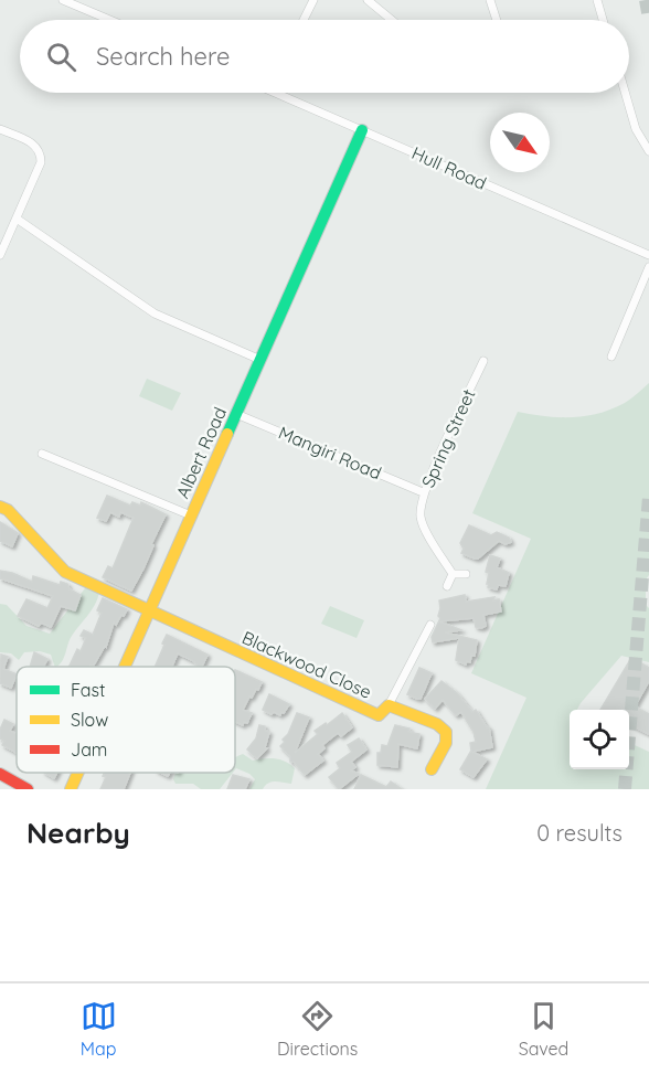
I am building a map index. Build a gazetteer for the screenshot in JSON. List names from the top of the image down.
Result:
{
  "streets": {
    "street": [
      "Hull Road",
      "Spring Street",
      "Albert Road",
      "Mangiri Road",
      "Blackwood Close"
    ]
  },
  "crossings": [
    ["Hull Road", "Albert Road"],
    ["Spring Street", "Mangiri Road"],
    ["Albert Road", "Mangiri Road"],
    ["Albert Road", "Blackwood Close"]
  ],
  "legend": ["Fast", "Slow", "Jam"],
  "north": "bottom right",
  "page": {
    "search": "Search here",
    "heading": ["Nearby", "0 results"],
    "nav": ["Map", "Directions", "Saved"]
  }
}
